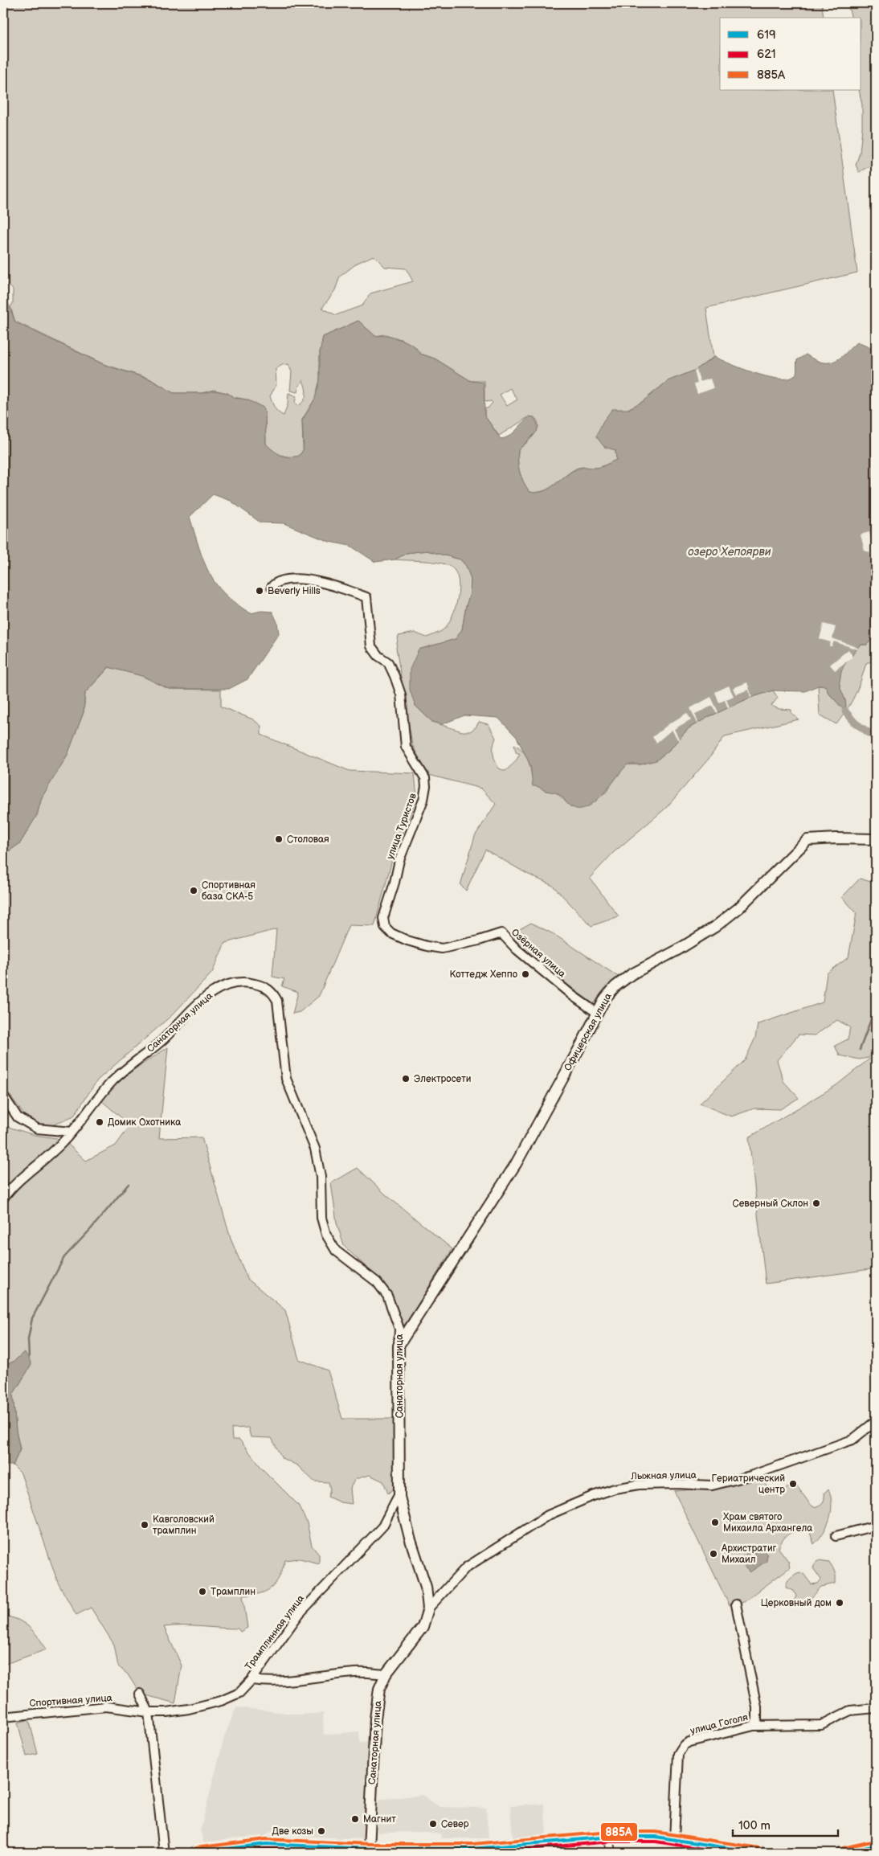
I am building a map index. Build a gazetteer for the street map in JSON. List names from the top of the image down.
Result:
{
  "streets": {
    "street": [
      "улица Туристов",
      "Озёрная улица",
      "Санаторная улица",
      "Офицерская улица",
      "Лыжная улица",
      "Трамплинная улица",
      "Спортивная улица",
      "улица Гоголя"
    ]
  },
  "crossings": [
    ["улица Туристов", "Озёрная улица"],
    ["Озёрная улица", "Офицерская улица"],
    ["Санаторная улица", "Офицерская улица"],
    ["Санаторная улица", "Лыжная улица"],
    ["Санаторная улица", "Трамплинная улица"],
    ["Трамплинная улица", "Спортивная улица"]
  ],
  "water": ["озеро Хепоярви"],
  "places": [
    "Beverly Hills",
    "Столовая",
    "Спортивная база СКА-5",
    "Коттедж Хеппо",
    "Электросети",
    "Домик Охотника",
    "Северный Склон",
    "Гериатрический центр",
    "Храм святого Михаила Архангела",
    "Кавголовский трамплин",
    "Архистратиг Михаил",
    "Трамплин",
    "Церковный дом",
    "Магнит",
    "Север",
    "Две козы"
  ],
  "lines": ["transit line 885А", "transit line 619", "transit line 621"],
  "legend": ["619", "621", "885А"],
  "scale_bar": "100 m"
}
